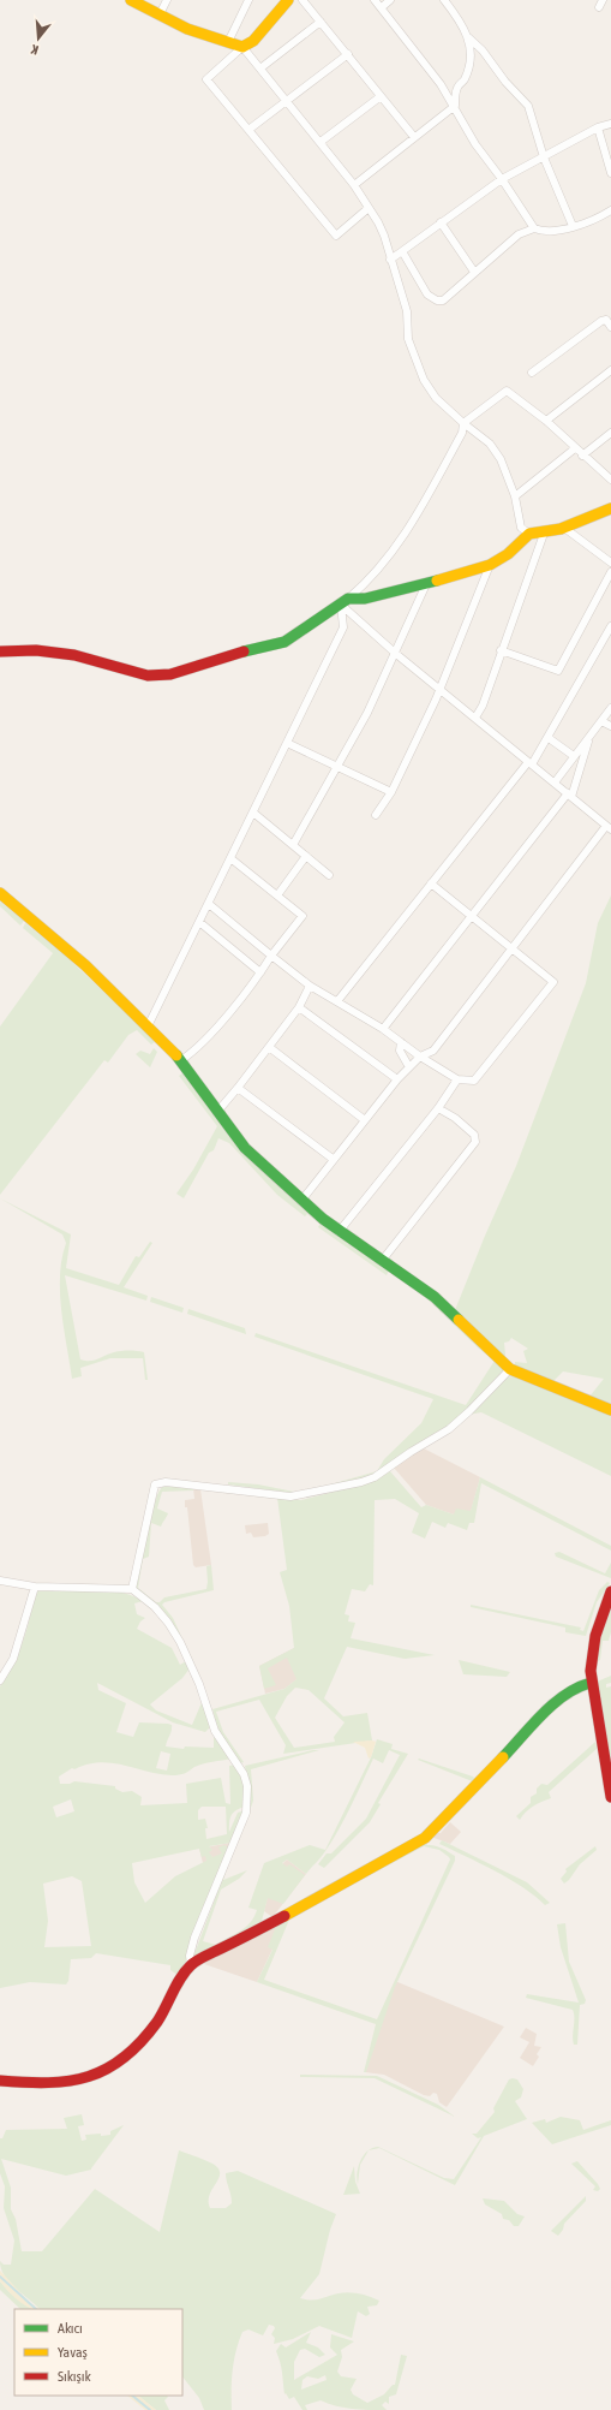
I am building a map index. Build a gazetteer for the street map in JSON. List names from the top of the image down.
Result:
{
  "legend": ["Akıcı", "Yavaş", "Sıkışık"],
  "north": "bottom"
}
